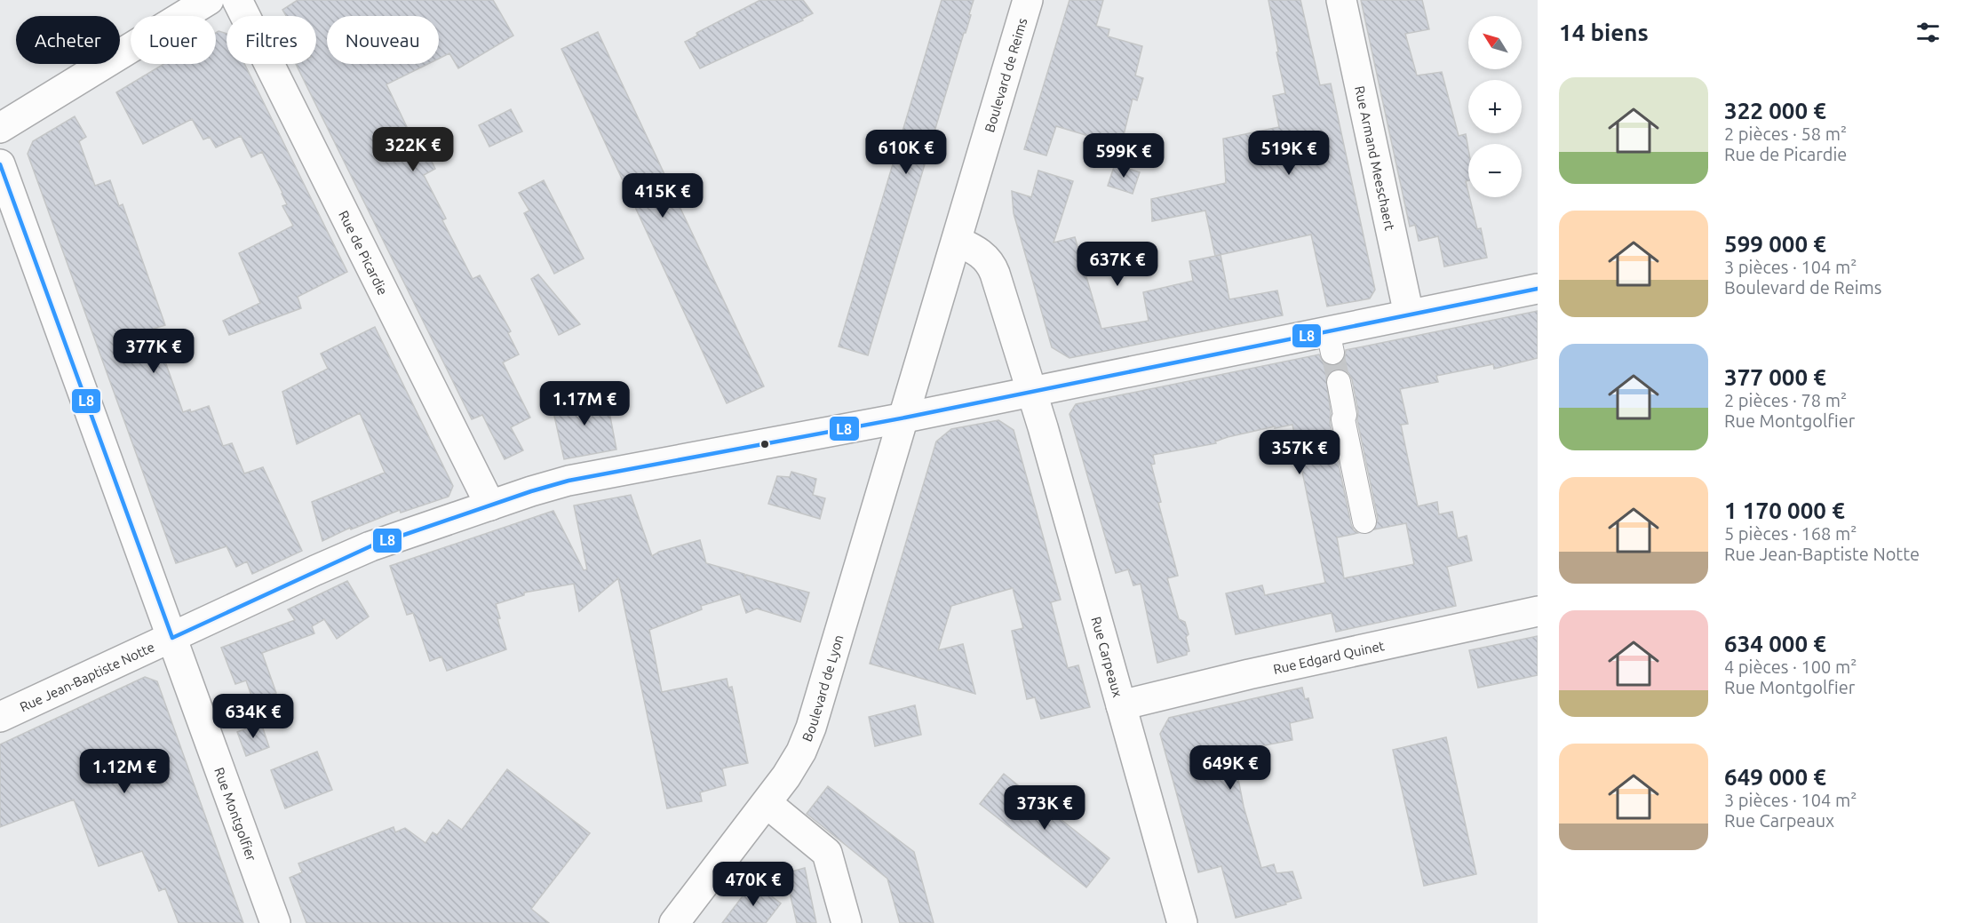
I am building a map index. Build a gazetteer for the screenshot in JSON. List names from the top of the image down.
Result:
{
  "streets": {
    "street": [
      "Boulevard de Reims",
      "Rue Armand Meeschaert",
      "Rue de Picardie",
      "Rue Edgard Quinet",
      "Rue Carpeaux",
      "Rue Jean-Baptiste Notte",
      "Boulevard de Lyon",
      "Rue Montgolfier"
    ]
  },
  "crossings": [
    ["Boulevard de Reims", "Rue Jean-Baptiste Notte"],
    ["Boulevard de Reims", "Boulevard de Lyon"],
    ["Rue Armand Meeschaert", "Rue Jean-Baptiste Notte"],
    ["Rue de Picardie", "Rue Jean-Baptiste Notte"],
    ["Rue Edgard Quinet", "Rue Carpeaux"],
    ["Rue Carpeaux", "Rue Jean-Baptiste Notte"],
    ["Rue Jean-Baptiste Notte", "Boulevard de Lyon"],
    ["Rue Jean-Baptiste Notte", "Rue Montgolfier"]
  ],
  "lines": ["transit line L8"],
  "north": "top left",
  "page": {
    "heading": "14 biens",
    "map_buttons": ["+", "−"],
    "chip": [
      "Acheter",
      "Louer",
      "Filtres",
      "Nouveau"
    ],
    "list": [
      {
        "name": "322 000 €",
        "note": "2 pièces · 58 m² · Rue de Picardie"
      },
      {
        "name": "599 000 €",
        "note": "3 pièces · 104 m² · Boulevard de Reims"
      },
      {
        "name": "377 000 €",
        "note": "2 pièces · 78 m² · Rue Montgolfier"
      },
      {
        "name": "1 170 000 €",
        "note": "5 pièces · 168 m² · Rue Jean-Baptiste Notte"
      },
      {
        "name": "634 000 €",
        "note": "4 pièces · 100 m² · Rue Montgolfier"
      },
      {
        "name": "649 000 €",
        "note": "3 pièces · 104 m² · Rue Carpeaux"
      }
    ],
    "price": [
      "322K €",
      "610K €",
      "519K €",
      "599K €",
      "415K €",
      "637K €",
      "377K €",
      "1.17M €",
      "357K €",
      "634K €",
      "649K €",
      "1.12M €",
      "373K €",
      "470K €"
    ]
  }
}
